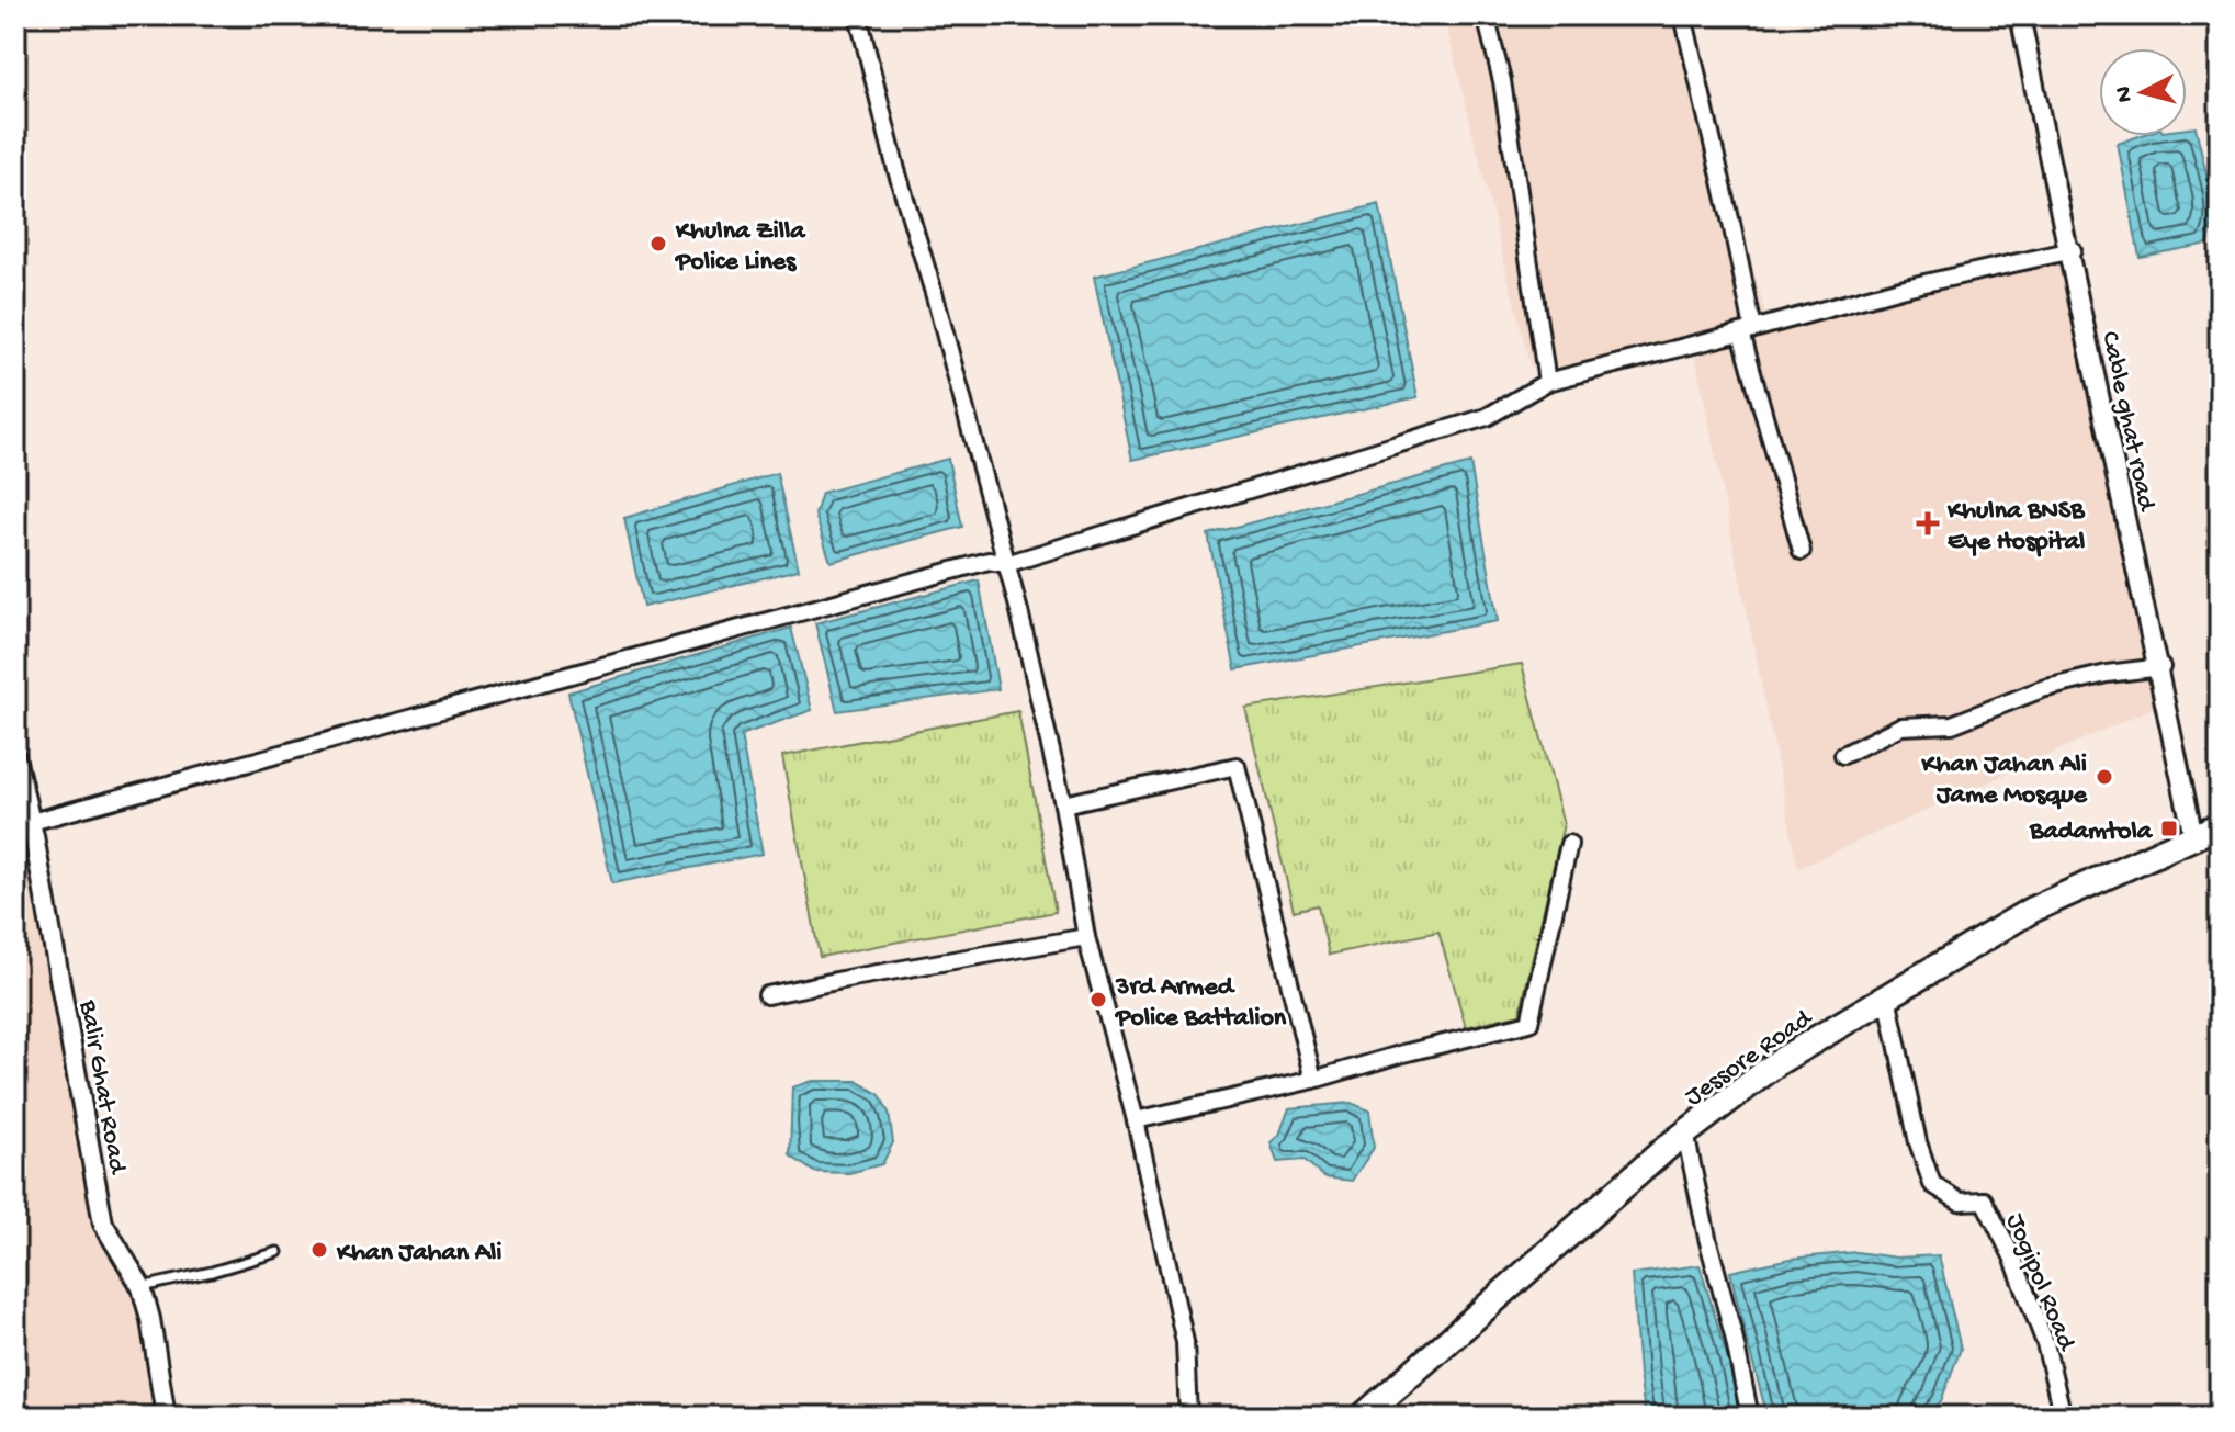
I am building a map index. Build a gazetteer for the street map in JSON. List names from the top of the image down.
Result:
{
  "streets": {
    "highway": ["Jessore Road"],
    "street": ["Cable ghat road", "Balir Ghat Road", "Jogipol Road"]
  },
  "crossings": [
    ["Cable ghat road", "Jessore Road"],
    ["Jessore Road", "Jogipol Road"]
  ],
  "places": {
    "other": [
      "Khulna Zilla Police Lines",
      "Khan Jahan Ali Jame Mosque",
      "3rd Armed Police Battalion",
      "Khan Jahan Ali"
    ],
    "health": ["Khulna BNSB Eye Hospital"],
    "transit": ["Badamtola"]
  },
  "north": "left"
}
